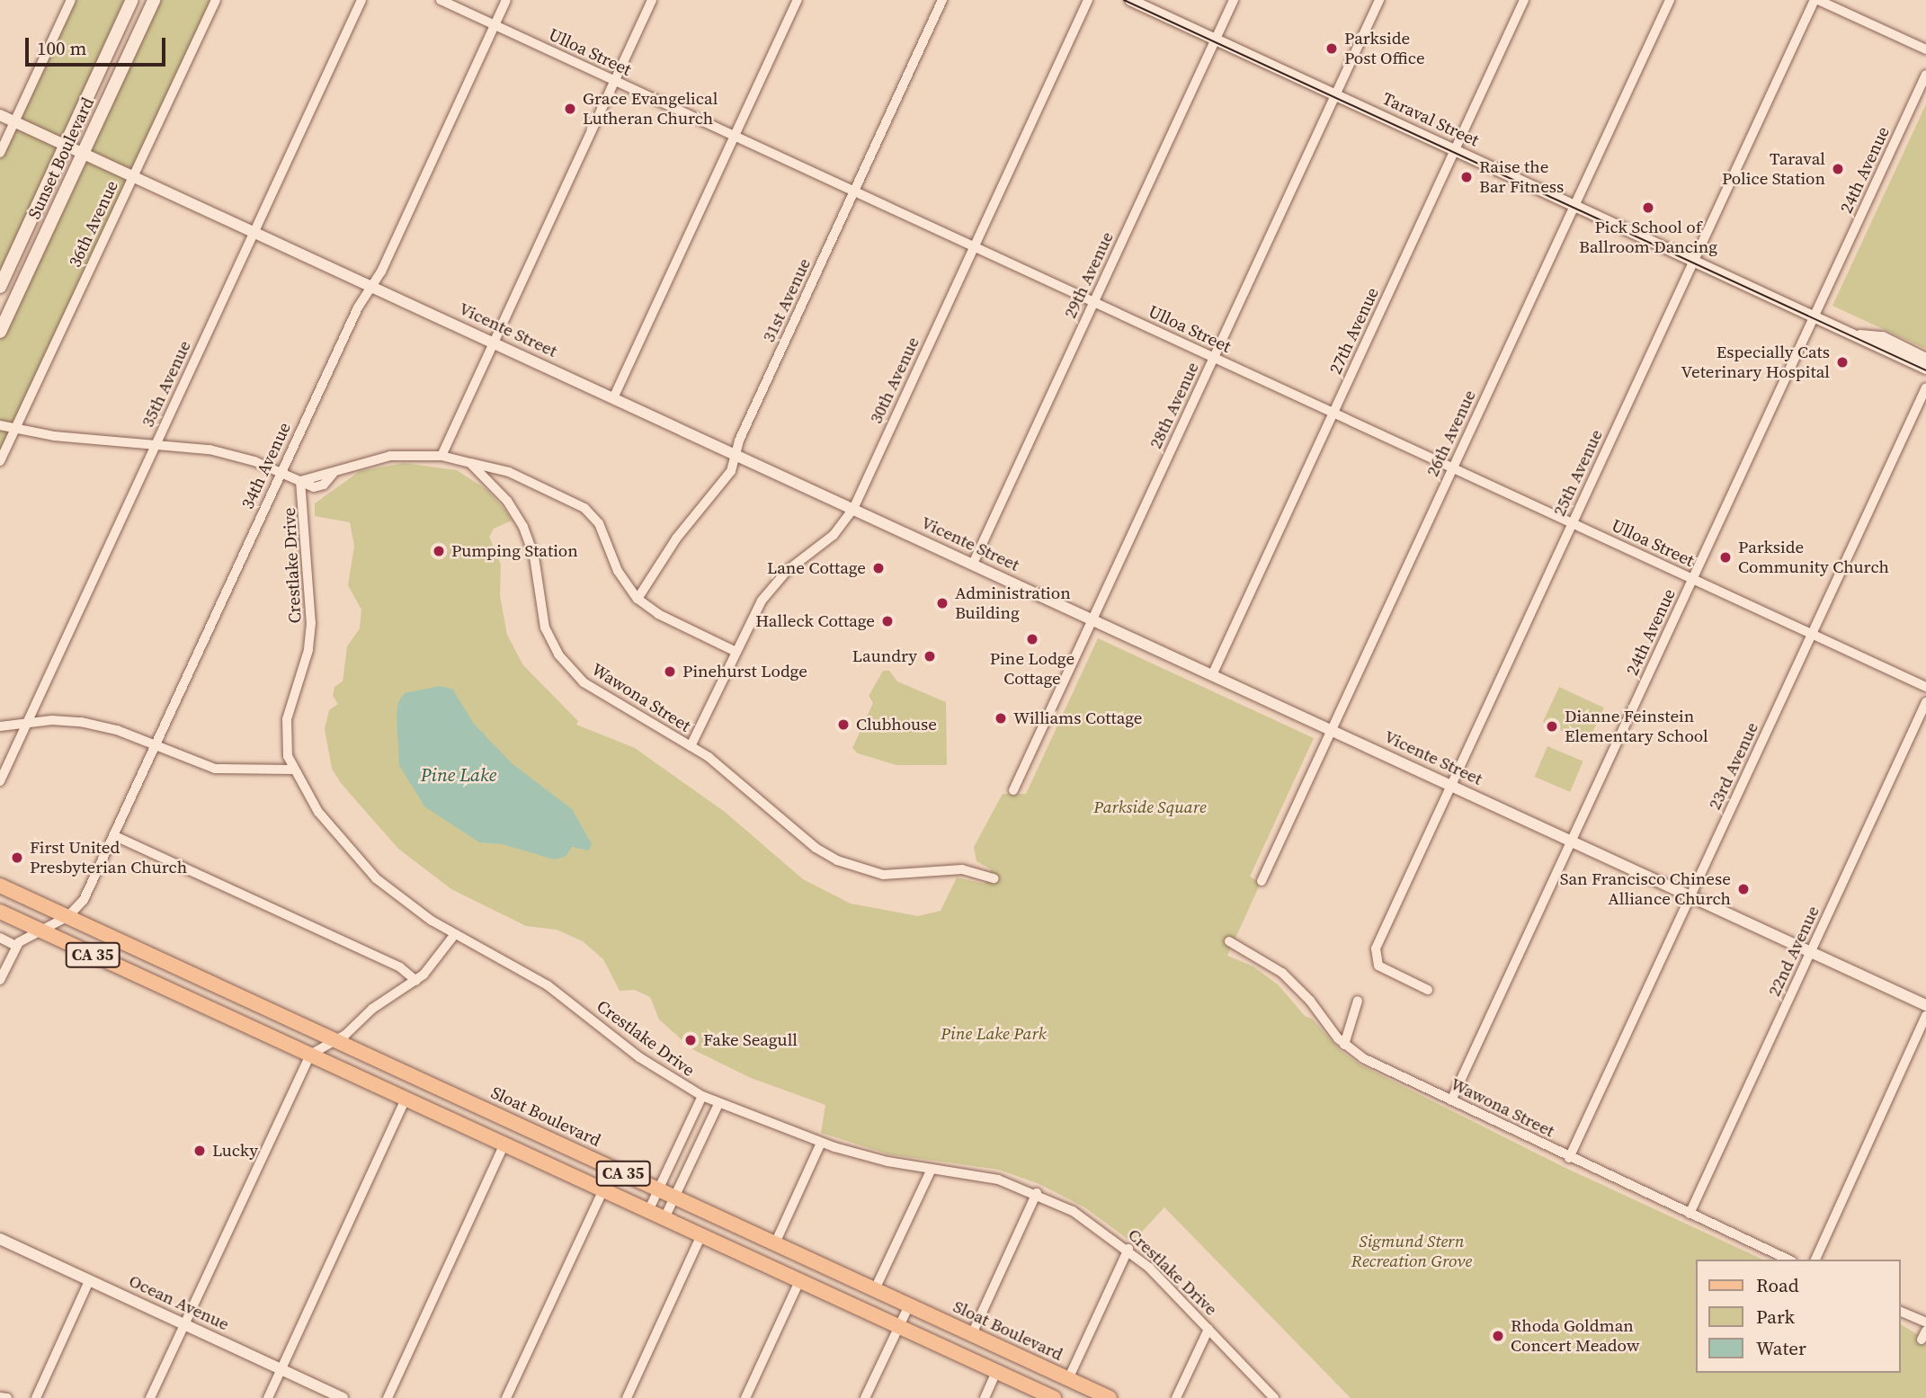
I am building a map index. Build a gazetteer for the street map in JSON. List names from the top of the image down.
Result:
{
  "streets": {
    "main road": ["Sunset Boulevard", "CA 35", "Sloat Boulevard"],
    "street": [
      "Ulloa Street",
      "Taraval Street",
      "24th Avenue",
      "36th Avenue",
      "29th Avenue",
      "31st Avenue",
      "Vicente Street",
      "27th Avenue",
      "30th Avenue",
      "35th Avenue",
      "28th Avenue",
      "26th Avenue",
      "34th Avenue",
      "25th Avenue",
      "Crestlake Drive",
      "Wawona Street",
      "23rd Avenue",
      "22nd Avenue",
      "Ocean Avenue"
    ]
  },
  "crossings": [
    ["Ulloa Street", "24th Avenue"],
    ["Ulloa Street", "29th Avenue"],
    ["Ulloa Street", "31st Avenue"],
    ["Ulloa Street", "27th Avenue"],
    ["Ulloa Street", "30th Avenue"],
    ["Ulloa Street", "28th Avenue"],
    ["Ulloa Street", "26th Avenue"],
    ["Ulloa Street", "34th Avenue"],
    ["Ulloa Street", "25th Avenue"],
    ["Ulloa Street", "23rd Avenue"],
    ["Taraval Street", "24th Avenue"],
    ["Taraval Street", "29th Avenue"],
    ["Taraval Street", "27th Avenue"],
    ["Taraval Street", "28th Avenue"],
    ["Taraval Street", "26th Avenue"],
    ["Taraval Street", "25th Avenue"],
    ["Sunset Boulevard", "Vicente Street"],
    ["24th Avenue", "Vicente Street"],
    ["24th Avenue", "Wawona Street"],
    ["36th Avenue", "Vicente Street"],
    ["29th Avenue", "Vicente Street"],
    ["31st Avenue", "Vicente Street"],
    ["Vicente Street", "27th Avenue"],
    ["Vicente Street", "30th Avenue"],
    ["Vicente Street", "35th Avenue"],
    ["Vicente Street", "28th Avenue"],
    ["Vicente Street", "26th Avenue"],
    ["Vicente Street", "34th Avenue"],
    ["Vicente Street", "25th Avenue"],
    ["Vicente Street", "23rd Avenue"],
    ["Vicente Street", "22nd Avenue"],
    ["30th Avenue", "Wawona Street"],
    ["34th Avenue", "CA 35"],
    ["34th Avenue", "Sloat Boulevard"],
    ["Wawona Street", "23rd Avenue"],
    ["Wawona Street", "22nd Avenue"]
  ],
  "water": ["Pine Lake"],
  "parks": ["Parkside Square", "Pine Lake Park", "Sigmund Stern Recreation Grove"],
  "places": [
    "Parkside Post Office",
    "Grace Evangelical Lutheran Church",
    "Taraval Police Station",
    "Raise the Bar Fitness",
    "Pick School of Ballroom Dancing",
    "Especially Cats Veterinary Hospital",
    "Pumping Station",
    "Parkside Community Church",
    "Lane Cottage",
    "Administration Building",
    "Halleck Cottage",
    "Pine Lodge Cottage",
    "Laundry",
    "Pinehurst Lodge",
    "Williams Cottage",
    "Clubhouse",
    "Dianne Feinstein Elementary School",
    "First United Presbyterian Church",
    "San Francisco Chinese Alliance Church",
    "Fake Seagull",
    "Lucky",
    "Rhoda Goldman Concert Meadow"
  ],
  "legend": ["Road", "Park", "Water"],
  "scale_bar": "100 m"
}
